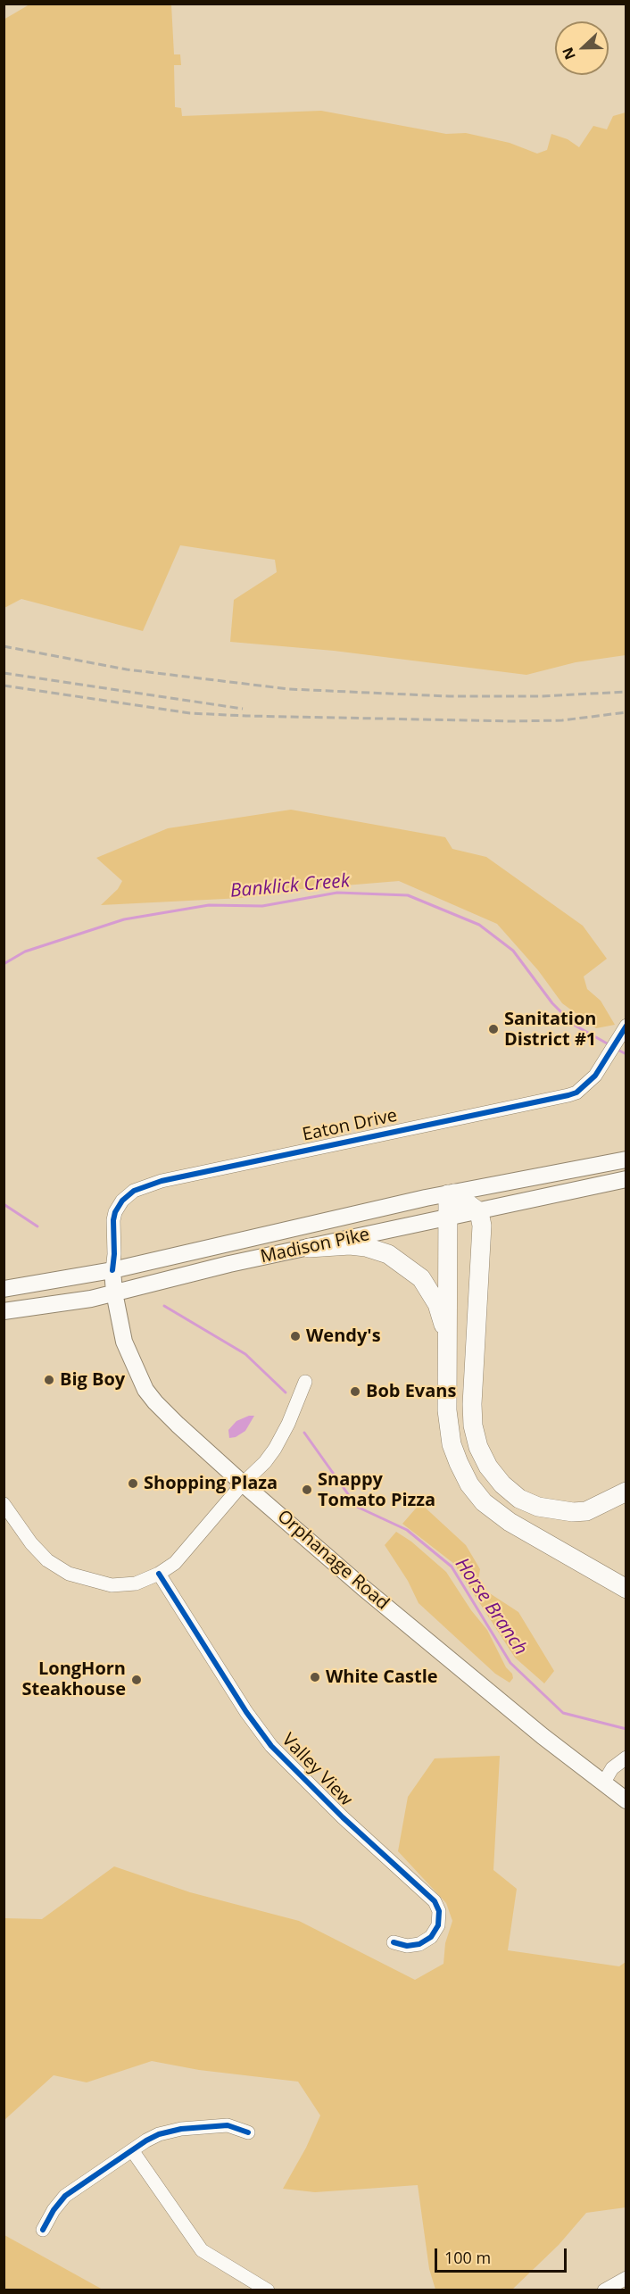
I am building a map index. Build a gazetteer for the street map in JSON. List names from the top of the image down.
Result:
{
  "streets": {
    "main road": ["Madison Pike", "Orphanage Road"],
    "street": ["Eaton Drive", "Valley View"]
  },
  "crossings": [
    ["Eaton Drive", "Madison Pike"],
    ["Eaton Drive", "Orphanage Road"],
    ["Madison Pike", "Orphanage Road"]
  ],
  "water": ["Banklick Creek", "Horse Branch"],
  "places": [
    "Sanitation District #1",
    "Wendy's",
    "Big Boy",
    "Bob Evans",
    "Shopping Plaza",
    "Snappy Tomato Pizza",
    "White Castle",
    "LongHorn Steakhouse"
  ],
  "scale_bar": "100 m",
  "north": "left"
}
